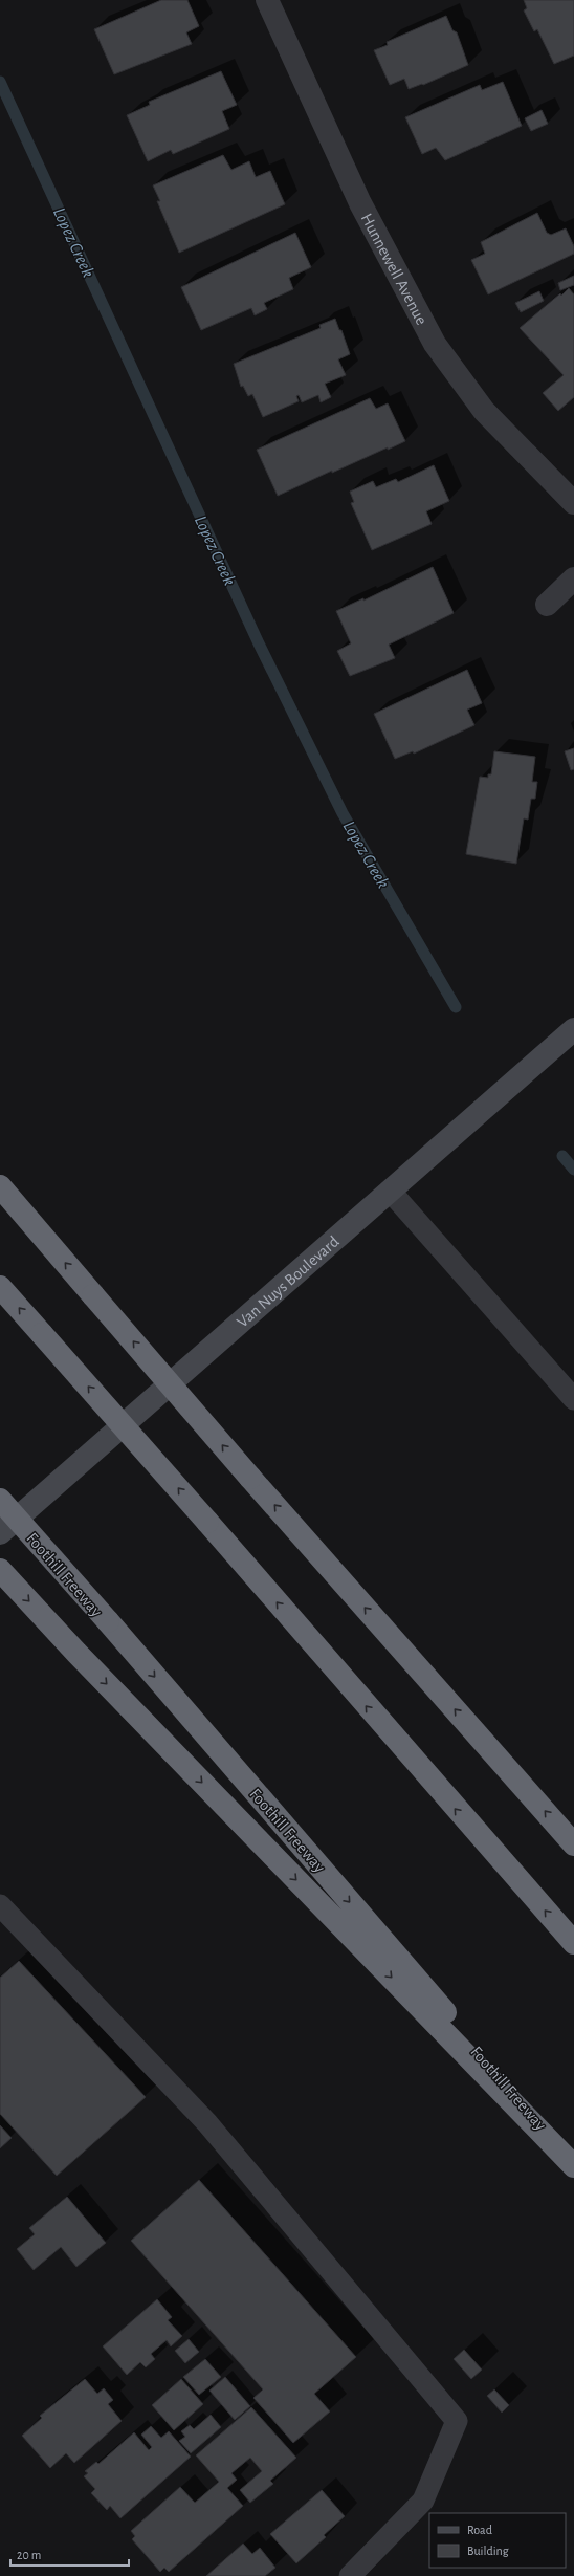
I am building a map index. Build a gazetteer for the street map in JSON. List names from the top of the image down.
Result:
{
  "streets": {
    "highway": ["Foothill Freeway"],
    "street": ["Hunnewell Avenue", "Van Nuys Boulevard"]
  },
  "water": ["Lopez Creek"],
  "legend": ["Road", "Building"],
  "scale_bar": "20 m"
}
